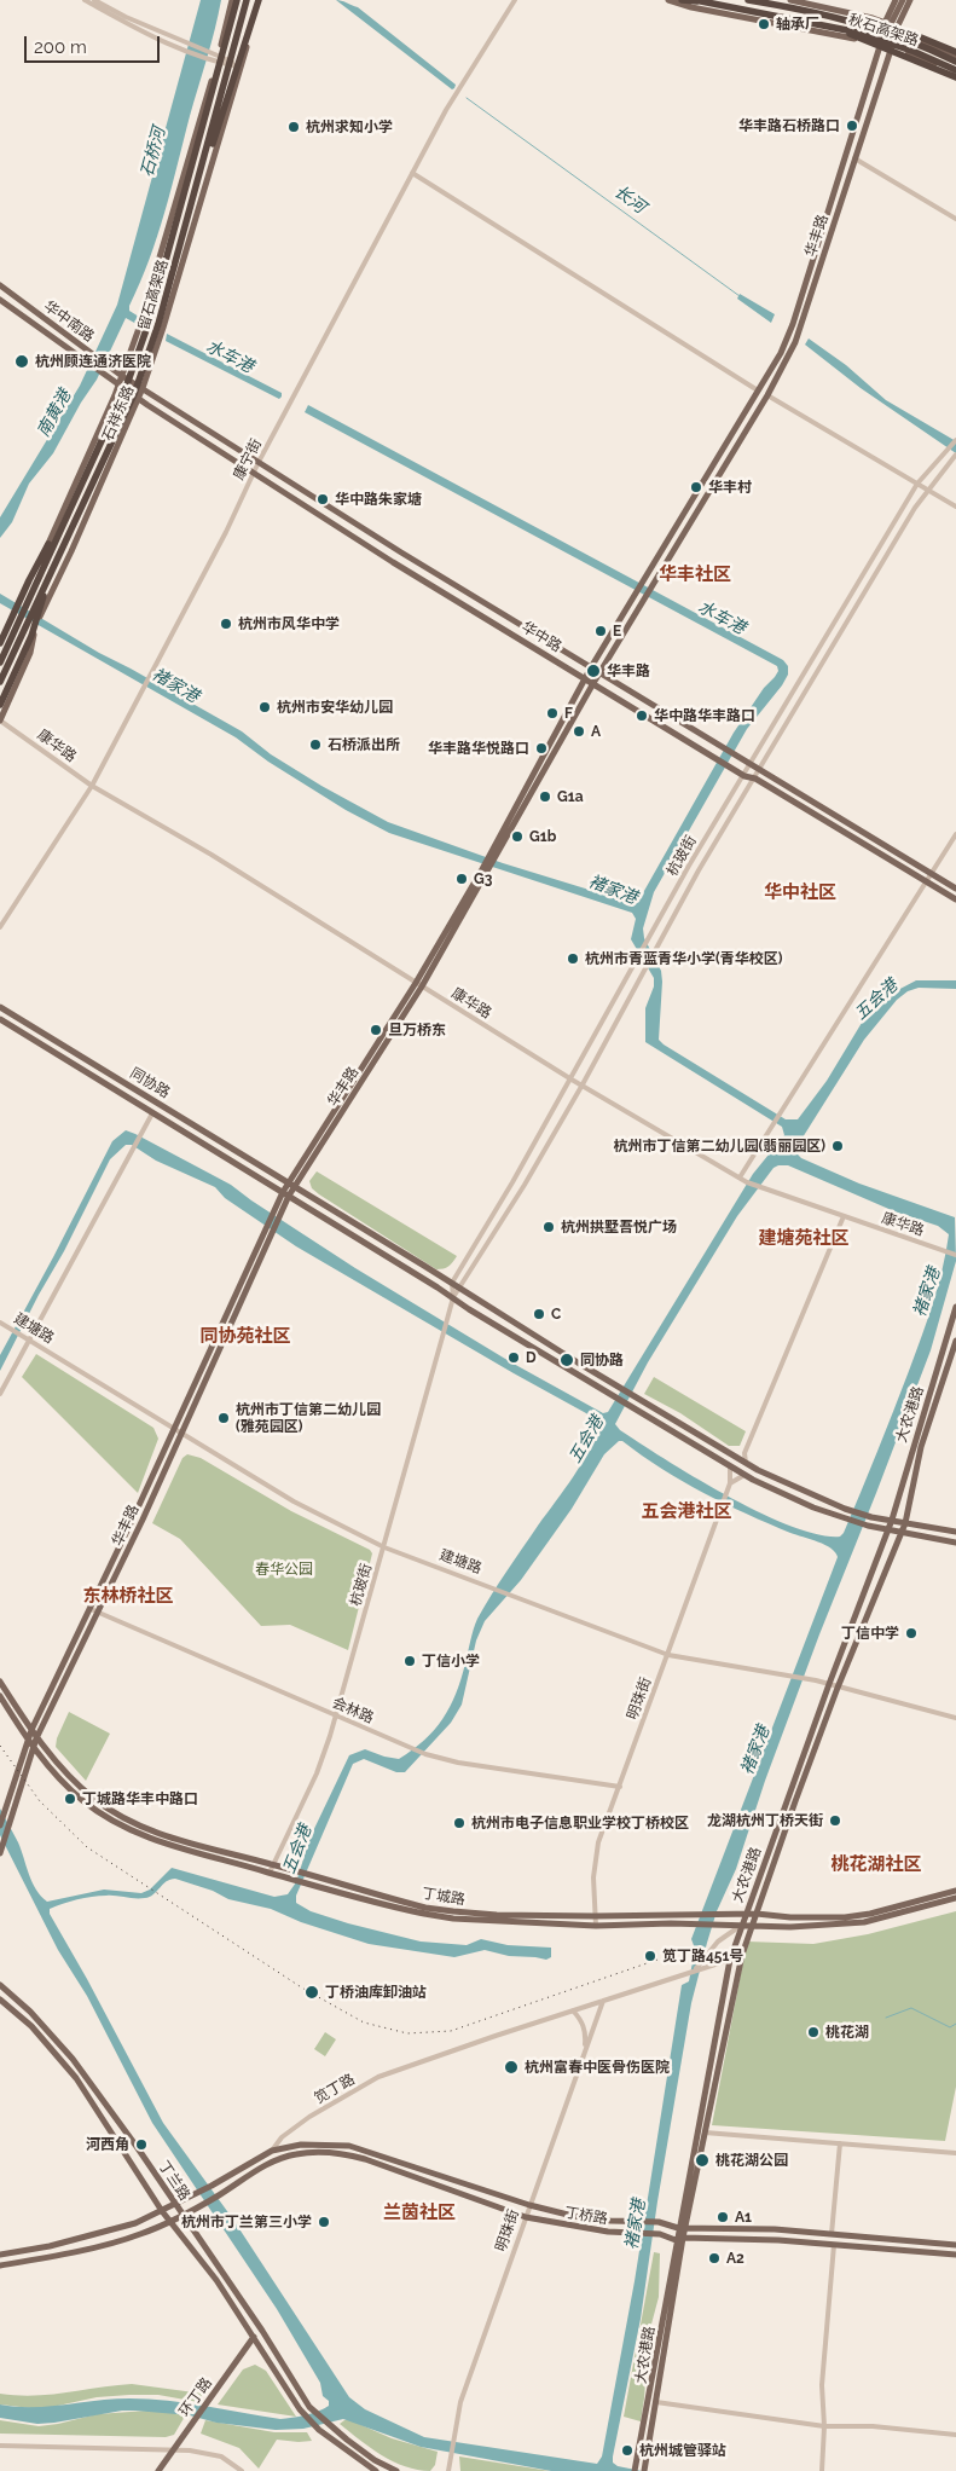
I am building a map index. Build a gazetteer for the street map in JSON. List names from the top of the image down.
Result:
{
  "streets": {
    "highway": ["秋石高架路", "留石高架路"],
    "main road": [
      "华丰路",
      "华中南路",
      "石祥东路",
      "华中路",
      "同协路",
      "大农港路",
      "丁城路",
      "笕丁路",
      "丁兰路",
      "丁桥路",
      "环丁路"
    ],
    "street": [
      "康宁街",
      "康华路",
      "杭玻街",
      "建塘路",
      "明珠街",
      "会林路"
    ]
  },
  "crossings": [
    ["华丰路", "华中路"],
    ["华丰路", "康华路"],
    ["华丰路", "同协路"],
    ["华丰路", "建塘路"],
    ["华丰路", "会林路"],
    ["华丰路", "丁城路"],
    ["留石高架路", "石祥东路"],
    ["华中南路", "石祥东路"],
    ["华中南路", "华中路"],
    ["石祥东路", "华中路"],
    ["石祥东路", "康华路"],
    ["康宁街", "华中路"],
    ["康宁街", "康华路"],
    ["华中路", "杭玻街"],
    ["康华路", "杭玻街"],
    ["杭玻街", "同协路"],
    ["杭玻街", "建塘路"],
    ["杭玻街", "会林路"],
    ["杭玻街", "丁城路"],
    ["同协路", "大农港路"],
    ["同协路", "明珠街"],
    ["建塘路", "大农港路"],
    ["建塘路", "明珠街"],
    ["大农港路", "丁城路"],
    ["大农港路", "笕丁路"],
    ["大农港路", "丁桥路"],
    ["明珠街", "会林路"],
    ["明珠街", "丁城路"],
    ["明珠街", "笕丁路"],
    ["明珠街", "丁桥路"],
    ["笕丁路", "丁兰路"],
    ["笕丁路", "丁桥路"],
    ["丁兰路", "丁桥路"],
    ["丁兰路", "环丁路"]
  ],
  "districts": [
    "华丰社区",
    "华中社区",
    "建塘苑社区",
    "同协苑社区",
    "五会港社区",
    "东林桥社区",
    "桃花湖社区",
    "兰茵社区"
  ],
  "water": [
    "石桥河",
    "长河",
    "水车港",
    "南黄港",
    "褚家港",
    "五会港"
  ],
  "parks": ["春华公园"],
  "places": [
    "轴承厂",
    "华丰路石桥路口",
    "杭州求知小学",
    "杭州顾连通济医院",
    "华丰村",
    "华中路朱家塘",
    "杭州市风华中学",
    "E",
    "华丰路",
    "杭州市安华幼儿园",
    "F",
    "华中路华丰路口",
    "A",
    "石桥派出所",
    "华丰路华悦路口",
    "G1a",
    "G1b",
    "G3",
    "杭州市青蓝青华小学(青华校区)",
    "旦万桥东",
    "杭州市丁信第二幼儿园(翡丽园区)",
    "杭州拱墅吾悦广场",
    "C",
    "D",
    "同协路",
    "杭州市丁信第二幼儿园 (雅苑园区)",
    "丁信中学",
    "丁信小学",
    "丁城路华丰中路口",
    "龙湖杭州丁桥天街",
    "杭州市电子信息职业学校丁桥校区",
    "笕丁路451号",
    "丁桥油库卸油站",
    "桃花湖",
    "杭州富春中医骨伤医院",
    "河西角",
    "桃花湖公园",
    "A1",
    "杭州市丁兰第三小学",
    "A2",
    "杭州城管驿站"
  ],
  "scale_bar": "200 m"
}
